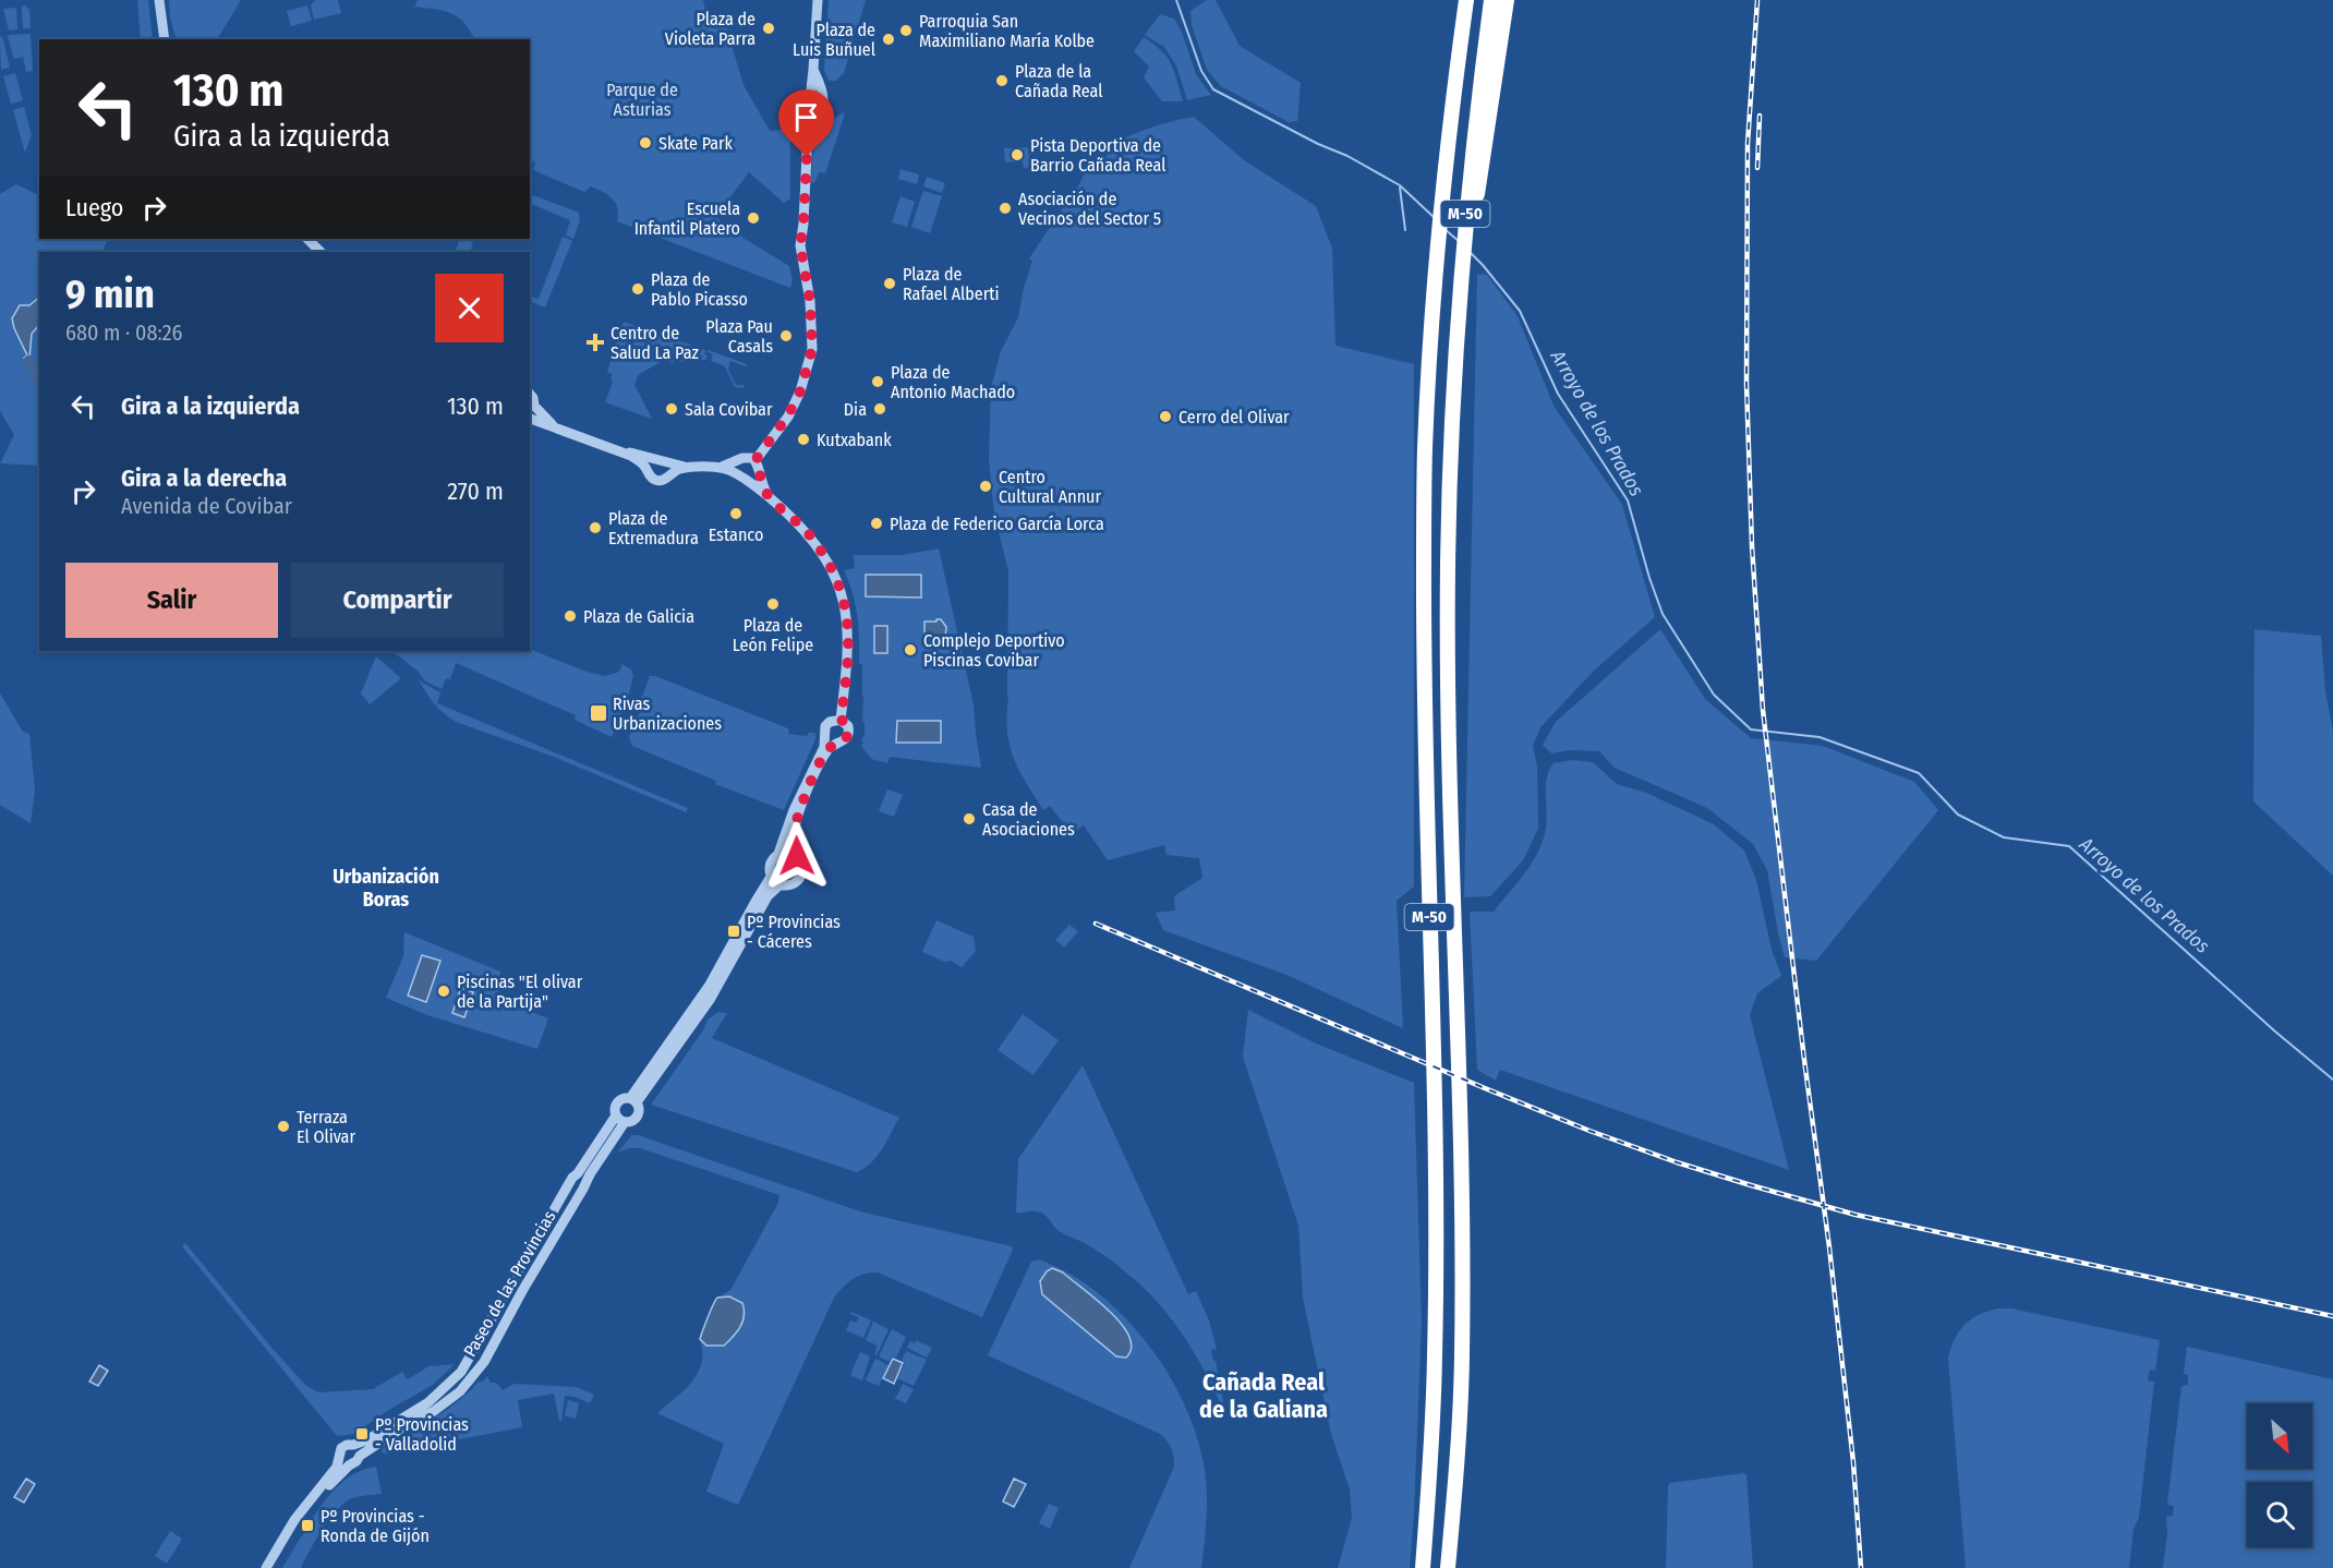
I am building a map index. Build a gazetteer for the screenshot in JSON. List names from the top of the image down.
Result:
{
  "streets": {
    "highway": ["M-50"],
    "street": ["Paseo de las Provincias"]
  },
  "districts": ["Urbanización Boras", "Cañada Real de la Galiana"],
  "water": ["Arroyo de los Prados"],
  "parks": ["Parque de Asturias"],
  "places": {
    "other": [
      "Plaza de Violeta Parra",
      "Parroquia San Maximiliano María Kolbe",
      "Plaza de Luis Buñuel",
      "Plaza de la Cañada Real",
      "Skate Park",
      "Pista Deportiva de Barrio Cañada Real",
      "Asociación de Vecinos del Sector 5",
      "Escuela Infantil Platero",
      "Plaza de Rafael Alberti",
      "Plaza de Pablo Picasso",
      "Plaza Pau Casals",
      "Plaza de Antonio Machado",
      "Sala Covibar",
      "Dia",
      "Cerro del Olivar",
      "Kutxabank",
      "Centro Cultural Annur",
      "Estanco",
      "Plaza de Federico García Lorca",
      "Plaza de Extremadura",
      "Plaza de León Felipe",
      "Plaza de Galicia",
      "Complejo Deportivo Piscinas Covibar",
      "Casa de Asociaciones",
      "Piscinas \"El olivar de la Partija\"",
      "Terraza El Olivar"
    ],
    "health": ["Centro de Salud La Paz"],
    "transit": [
      "Rivas Urbanizaciones",
      "Pº Provincias - Cáceres",
      "Pº Provincias - Valladolid",
      "Pº Provincias - Ronda de Gijón"
    ]
  },
  "north": "bottom right",
  "page": {
    "turn": ["130 m", "Gira a la izquierda"],
    "then": "Luego",
    "heading": ["9 min", "680 m · 08:26"],
    "list": [
      {
        "name": "Gira a la izquierda",
        "value": "130 m"
      },
      {
        "name": "Gira a la derecha",
        "note": "Avenida de Covibar",
        "value": "270 m"
      }
    ],
    "buttons": ["Salir", "Compartir"]
  }
}
